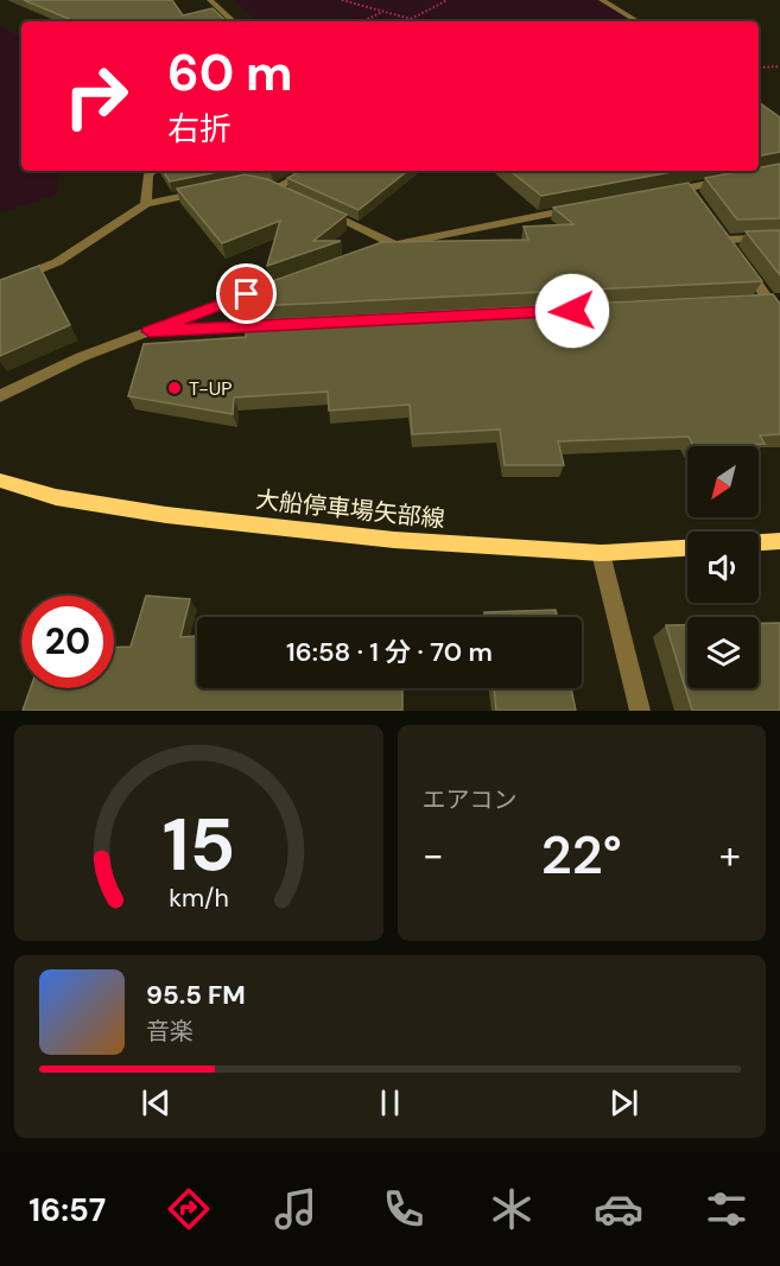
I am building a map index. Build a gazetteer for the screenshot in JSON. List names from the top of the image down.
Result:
{
  "streets": {
    "main road": ["大船停車場矢部線"]
  },
  "places": ["T-UP"],
  "north": "bottom left",
  "page": {
    "turn": ["60 m", "右折"],
    "limit": "20",
    "trip": "16:58 · 1 分 · 70 m",
    "tile": "エアコン",
    "heat": ["−", "22°", "+"],
    "song": ["95.5 FM", "音楽"],
    "tabs": "16:57",
    "gauge": ["15", "km/h"]
  }
}
